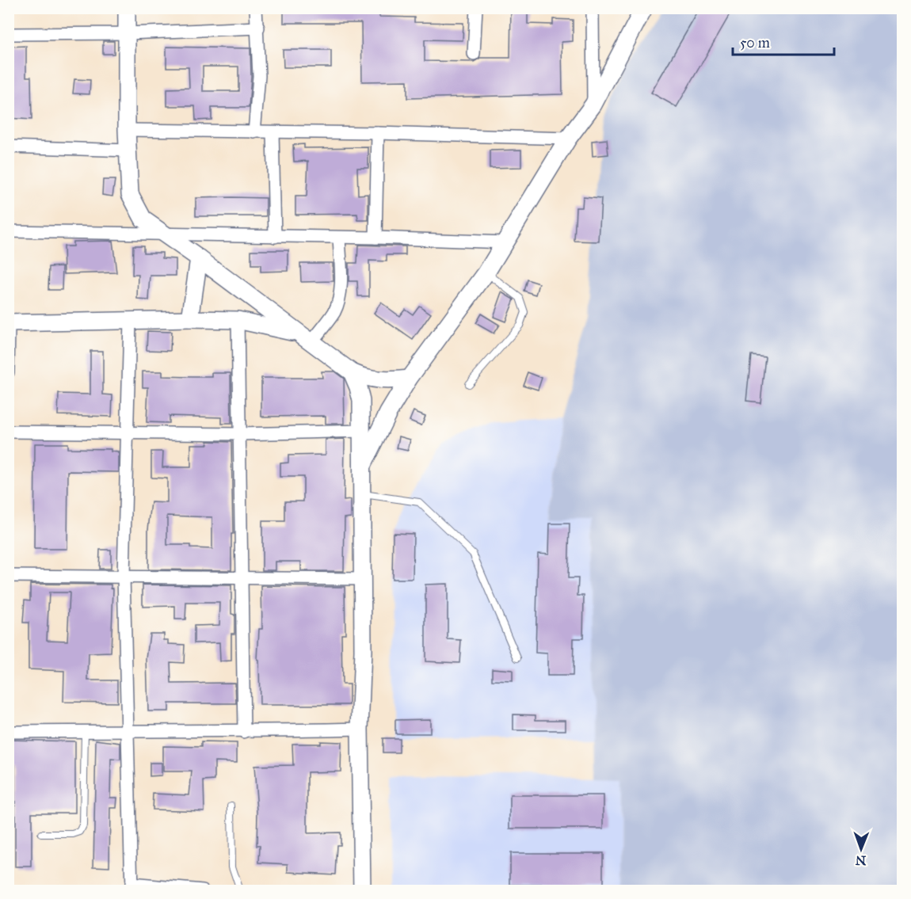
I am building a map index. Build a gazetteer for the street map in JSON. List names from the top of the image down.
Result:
{
  "scale_bar": "50 m",
  "north": "bottom"
}
